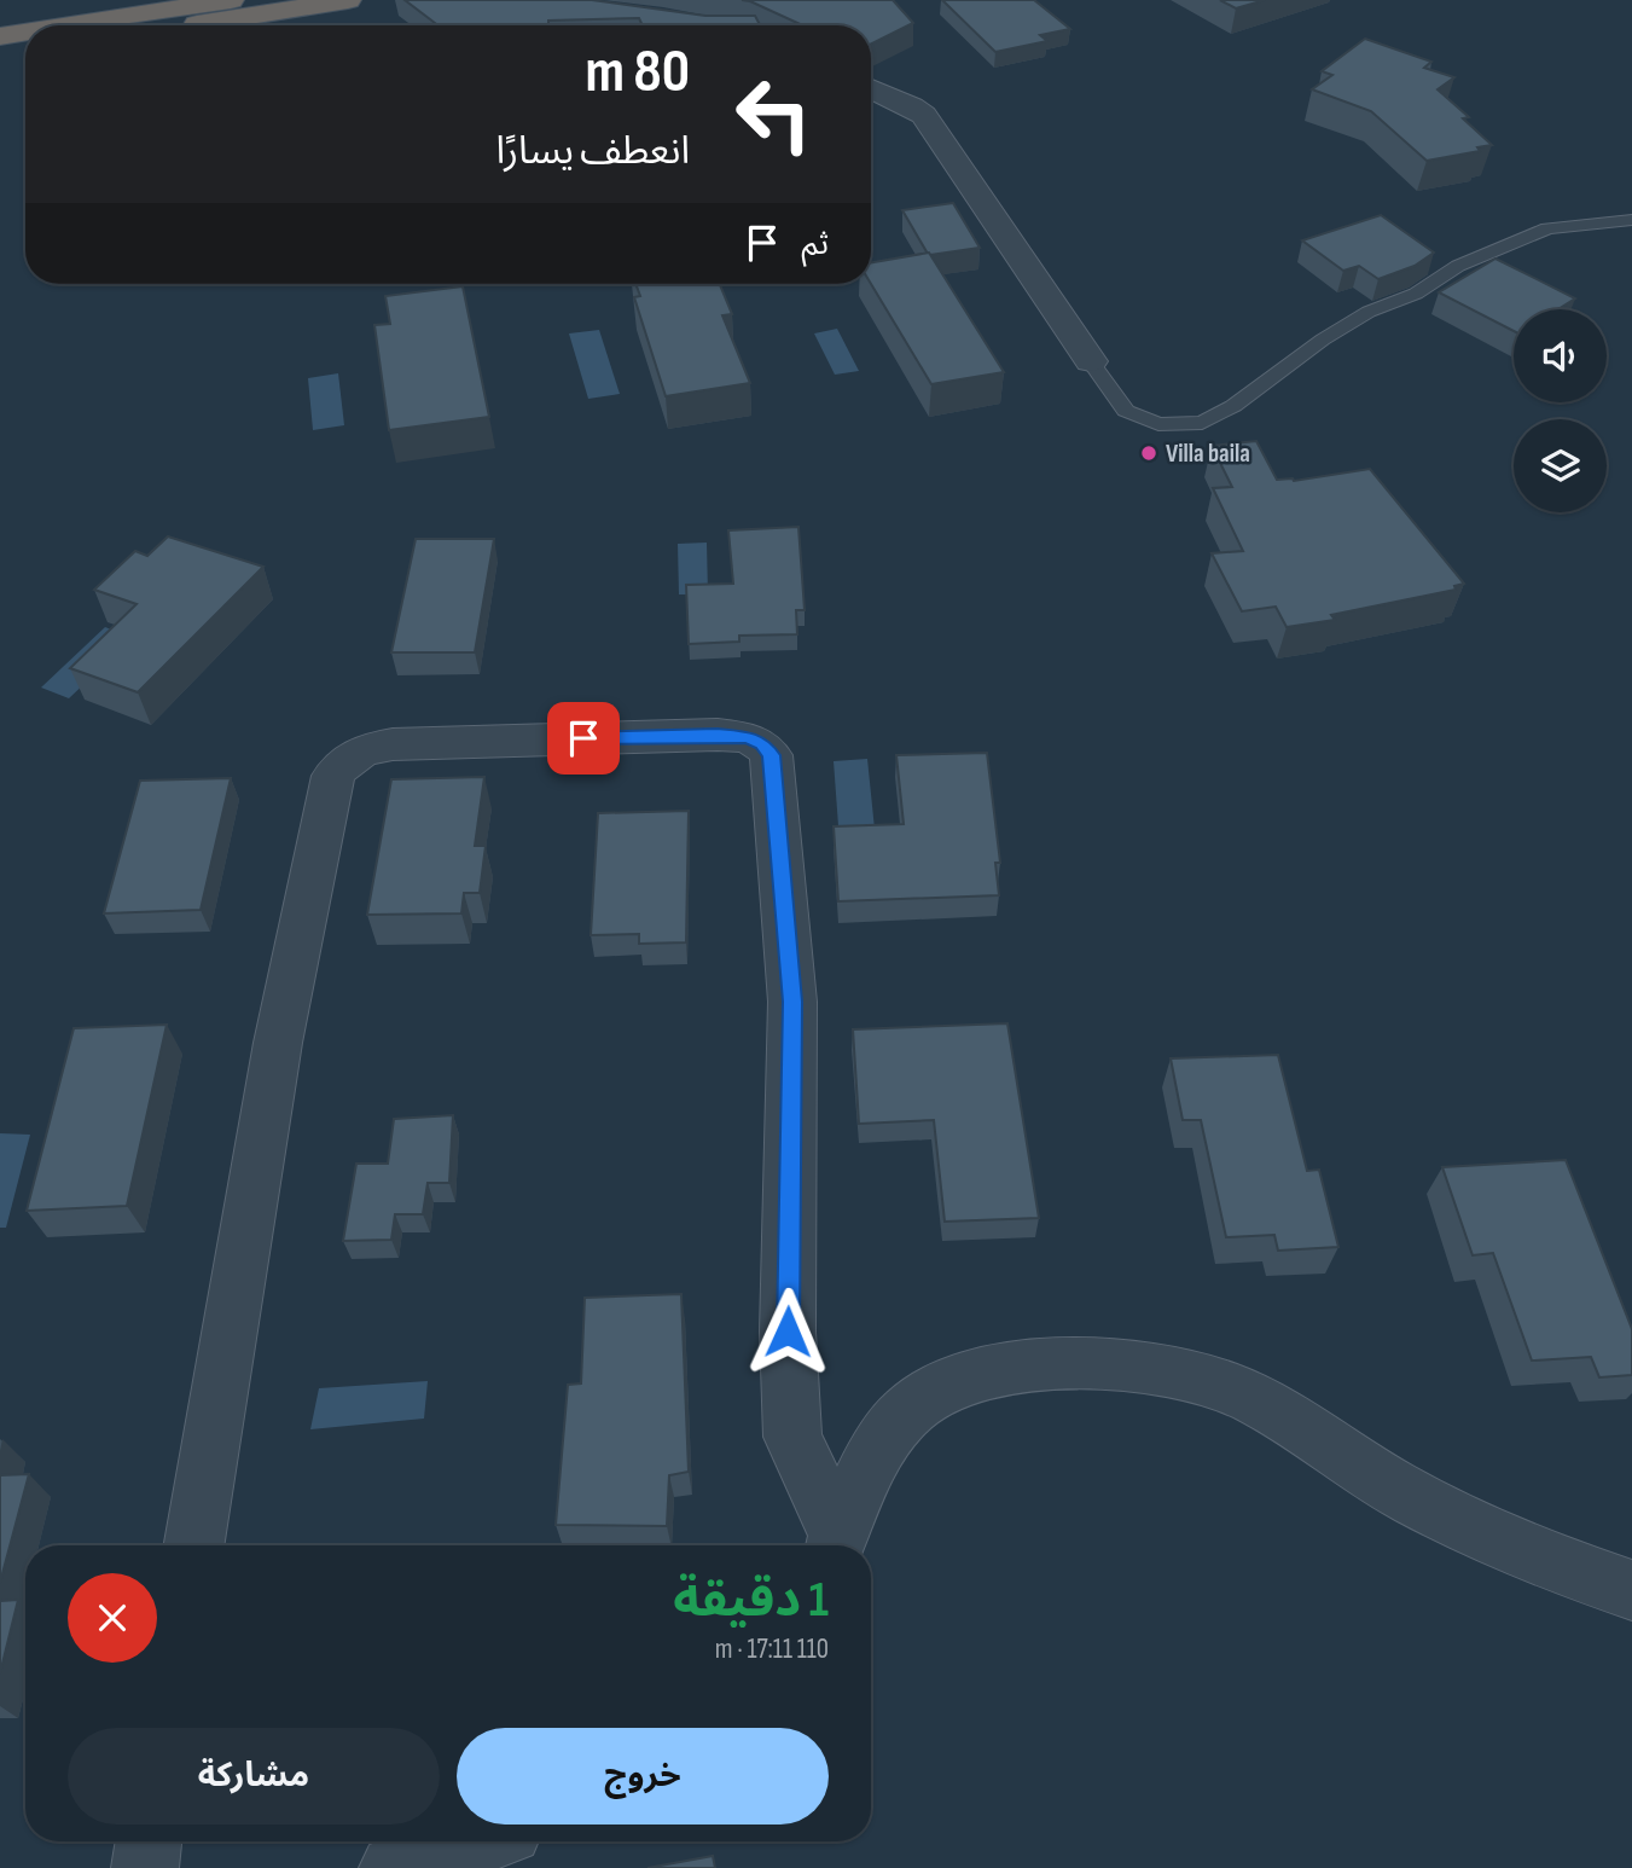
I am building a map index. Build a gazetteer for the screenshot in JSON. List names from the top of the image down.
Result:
{
  "places": ["Villa baila"],
  "page": {
    "turn": ["80 m", "انعطف يسارًا"],
    "then": "ثم",
    "heading": ["1 دقيقة", "110 m · 17:11"],
    "buttons": ["خروج", "مشاركة"]
  }
}
